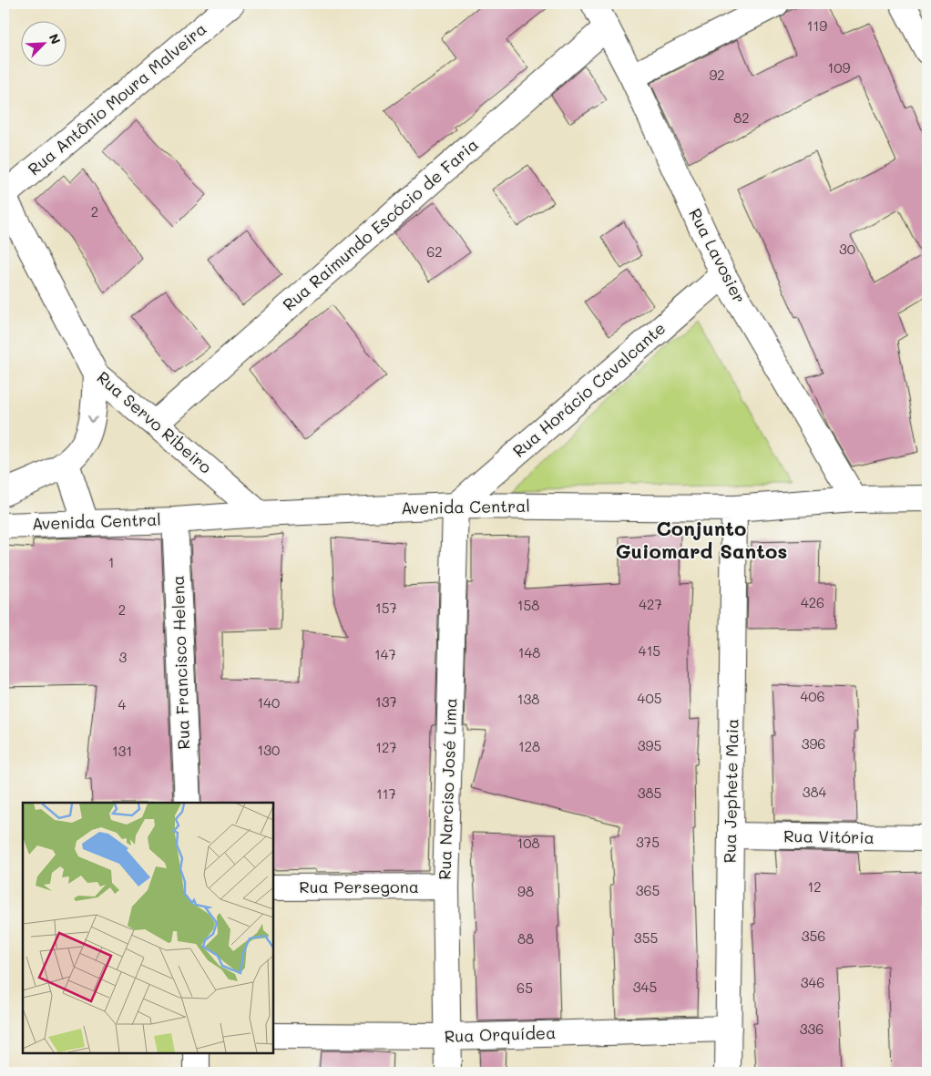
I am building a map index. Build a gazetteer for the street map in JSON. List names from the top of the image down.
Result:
{
  "streets": {
    "street": [
      "Rua Antônio Moura Malveira",
      "Rua Raimundo Escócio de Faria",
      "Rua Lavosier",
      "Rua Horácio Cavalcante",
      "Rua Servo Ribeiro",
      "Avenida Central",
      "Rua Francisco Helena",
      "Rua Narciso José Lima",
      "Rua Jephete Maia",
      "Rua Vitória",
      "Rua Persegona",
      "Rua Orquídea"
    ]
  },
  "crossings": [
    ["Rua Antônio Moura Malveira", "Rua Servo Ribeiro"],
    ["Rua Raimundo Escócio de Faria", "Rua Lavosier"],
    ["Rua Raimundo Escócio de Faria", "Rua Servo Ribeiro"],
    ["Rua Lavosier", "Rua Horácio Cavalcante"],
    ["Rua Lavosier", "Avenida Central"],
    ["Rua Horácio Cavalcante", "Avenida Central"],
    ["Rua Horácio Cavalcante", "Rua Narciso José Lima"],
    ["Rua Servo Ribeiro", "Avenida Central"],
    ["Avenida Central", "Rua Francisco Helena"],
    ["Avenida Central", "Rua Narciso José Lima"],
    ["Avenida Central", "Rua Jephete Maia"],
    ["Rua Narciso José Lima", "Rua Persegona"],
    ["Rua Narciso José Lima", "Rua Orquídea"],
    ["Rua Jephete Maia", "Rua Vitória"],
    ["Rua Jephete Maia", "Rua Orquídea"]
  ],
  "districts": ["Conjunto Guiomard Santos"],
  "house_numbers": [
    "119",
    "109",
    "92",
    "82",
    "2",
    "30",
    "62",
    "1",
    "426",
    "427",
    "158",
    "157",
    "2",
    "415",
    "148",
    "147",
    "3",
    "406",
    "405",
    "138",
    "137",
    "140",
    "4",
    "396",
    "395",
    "128",
    "127",
    "130",
    "131",
    "384",
    "385",
    "117",
    "375",
    "108",
    "12",
    "365",
    "98",
    "356",
    "355",
    "88",
    "346",
    "345",
    "65",
    "336"
  ],
  "north": "top right"
}
